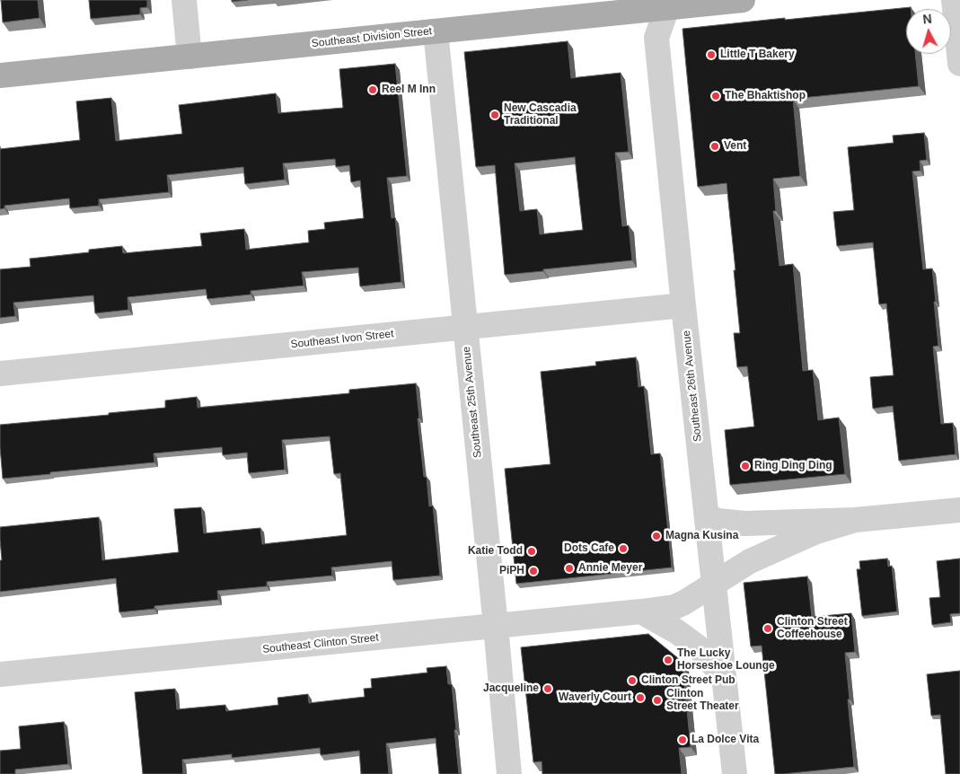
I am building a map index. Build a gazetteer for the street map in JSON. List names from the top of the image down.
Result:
{
  "streets": {
    "main road": ["Southeast Division Street"],
    "street": [
      "Southeast Ivon Street",
      "Southeast 26th Avenue",
      "Southeast 25th Avenue",
      "Southeast Clinton Street"
    ]
  },
  "crossings": [
    ["Southeast Division Street", "Southeast 26th Avenue"],
    ["Southeast Division Street", "Southeast 25th Avenue"],
    ["Southeast Ivon Street", "Southeast 26th Avenue"],
    ["Southeast Ivon Street", "Southeast 25th Avenue"],
    ["Southeast 26th Avenue", "Southeast Clinton Street"],
    ["Southeast 25th Avenue", "Southeast Clinton Street"]
  ],
  "places": [
    "Little T Bakery",
    "Reel M Inn",
    "The Bhaktishop",
    "New Cascadia Traditional",
    "Vent",
    "Ring Ding Ding",
    "Magna Kusina",
    "Dots Cafe",
    "Katie Todd",
    "Annie Meyer",
    "PiPH",
    "Clinton Street Coffeehouse",
    "The Lucky Horseshoe Lounge",
    "Clinton Street Pub",
    "Jacqueline",
    "Waverly Court",
    "Clinton Street Theater",
    "La Dolce Vita"
  ],
  "north": "top"
}
